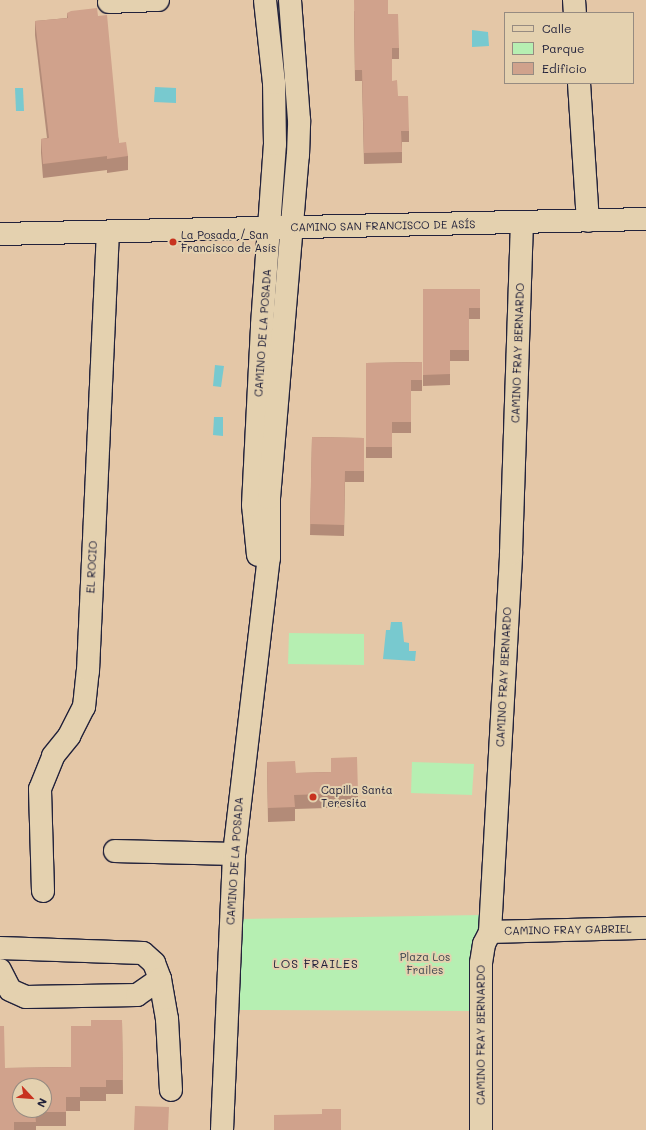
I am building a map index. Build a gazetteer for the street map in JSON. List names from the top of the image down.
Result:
{
  "streets": {
    "street": [
      "CAMINO SAN FRANCISCO DE ASÍS",
      "CAMINO DE LA POSADA",
      "CAMINO FRAY BERNARDO",
      "EL ROCIO",
      "CAMINO FRAY GABRIEL"
    ]
  },
  "crossings": [
    ["CAMINO SAN FRANCISCO DE ASÍS", "CAMINO DE LA POSADA"],
    ["CAMINO SAN FRANCISCO DE ASÍS", "CAMINO FRAY BERNARDO"],
    ["CAMINO SAN FRANCISCO DE ASÍS", "EL ROCIO"],
    ["CAMINO FRAY BERNARDO", "CAMINO FRAY GABRIEL"]
  ],
  "districts": ["LOS FRAILES"],
  "parks": ["Plaza Los Frailes"],
  "places": ["La Posada / San Francisco de Asís", "Capilla Santa Teresita"],
  "legend": ["Calle", "Parque", "Edificio"],
  "north": "bottom right"
}
